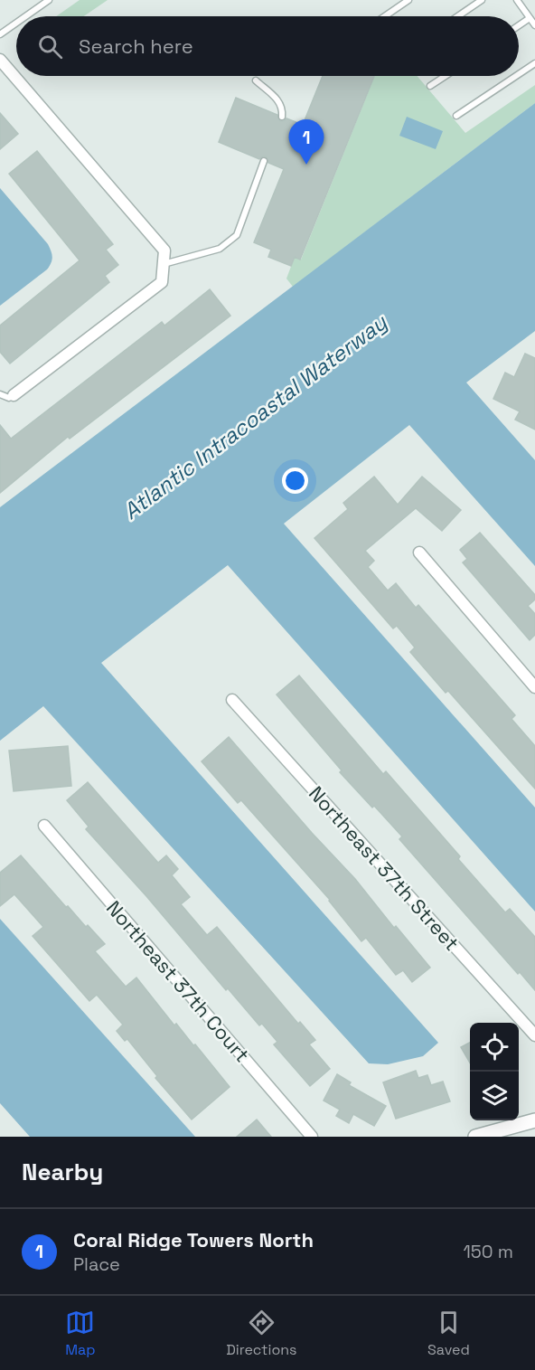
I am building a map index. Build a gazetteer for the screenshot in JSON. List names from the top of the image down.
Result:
{
  "streets": {
    "street": ["Northeast 37th Street", "Northeast 37th Court"]
  },
  "water": ["Atlantic Intracoastal Waterway"],
  "page": {
    "search": "Search here",
    "pins": "1",
    "heading": "Nearby",
    "list": [
      {
        "mark": "1",
        "name": "Coral Ridge Towers North",
        "note": "Place",
        "value": "150 m"
      }
    ],
    "nav": ["Map", "Directions", "Saved"]
  }
}
